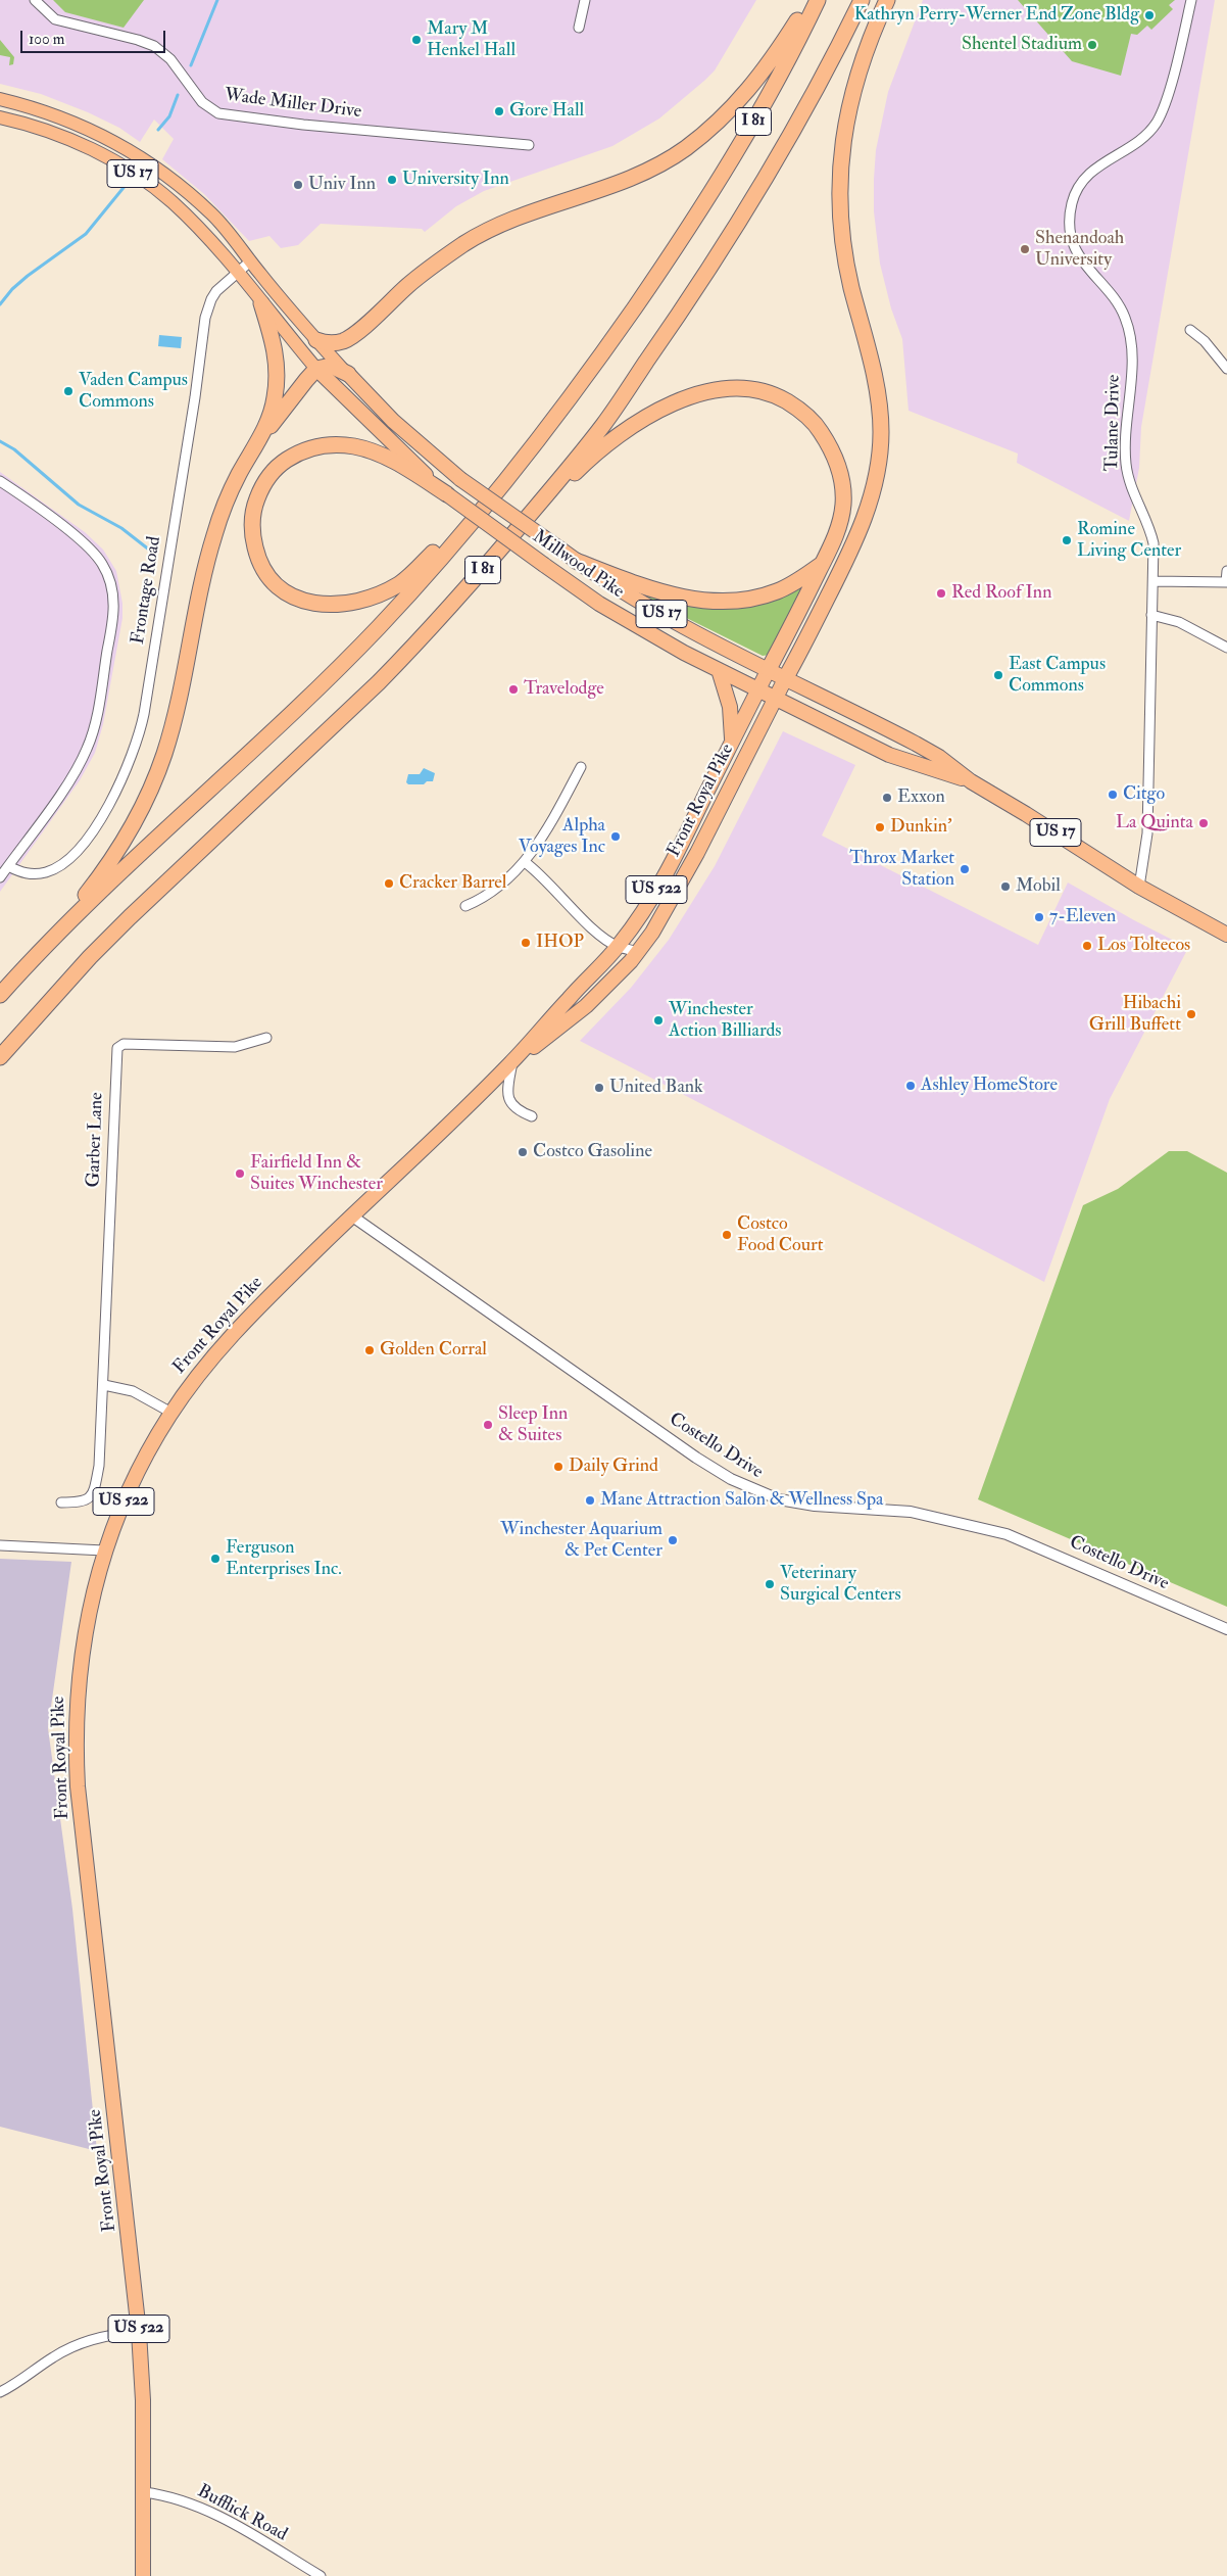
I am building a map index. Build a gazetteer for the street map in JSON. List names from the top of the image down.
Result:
{
  "streets": {
    "highway": [
      "I 81",
      "US 17",
      "Millwood Pike",
      "Front Royal Pike",
      "US 522"
    ],
    "street": [
      "Wade Miller Drive",
      "Tulane Drive",
      "Frontage Road",
      "Garber Lane",
      "Costello Drive",
      "Bufflick Road"
    ]
  },
  "crossings": [
    ["US 17", "Millwood Pike"],
    ["US 17", "Frontage Road"],
    ["Tulane Drive", "Millwood Pike"],
    ["Millwood Pike", "Frontage Road"],
    ["Millwood Pike", "Front Royal Pike"],
    ["Front Royal Pike", "Costello Drive"],
    ["Front Royal Pike", "Bufflick Road"]
  ],
  "places": [
    "Kathryn Perry-Werner End Zone Bldg",
    "Mary M Henkel Hall",
    "Shentel Stadium",
    "Gore Hall",
    "University Inn",
    "Univ Inn",
    "Shenandoah University",
    "Vaden Campus Commons",
    "Romine Living Center",
    "Red Roof Inn",
    "East Campus Commons",
    "Travelodge",
    "Citgo",
    "Exxon",
    "La Quinta",
    "Dunkin'",
    "Alpha Voyages Inc",
    "Throx Market Station",
    "Cracker Barrel",
    "Mobil",
    "7-Eleven",
    "IHOP",
    "Los Toltecos",
    "Hibachi Grill Buffett",
    "Winchester Action Billiards",
    "Ashley HomeStore",
    "United Bank",
    "Costco Gasoline",
    "Fairfield Inn & Suites Winchester",
    "Costco Food Court",
    "Golden Corral",
    "Sleep Inn & Suites",
    "Daily Grind",
    "Mane Attraction Salon & Wellness Spa",
    "Winchester Aquarium & Pet Center",
    "Ferguson Enterprises Inc.",
    "Veterinary Surgical Centers"
  ],
  "scale_bar": "100 m"
}
